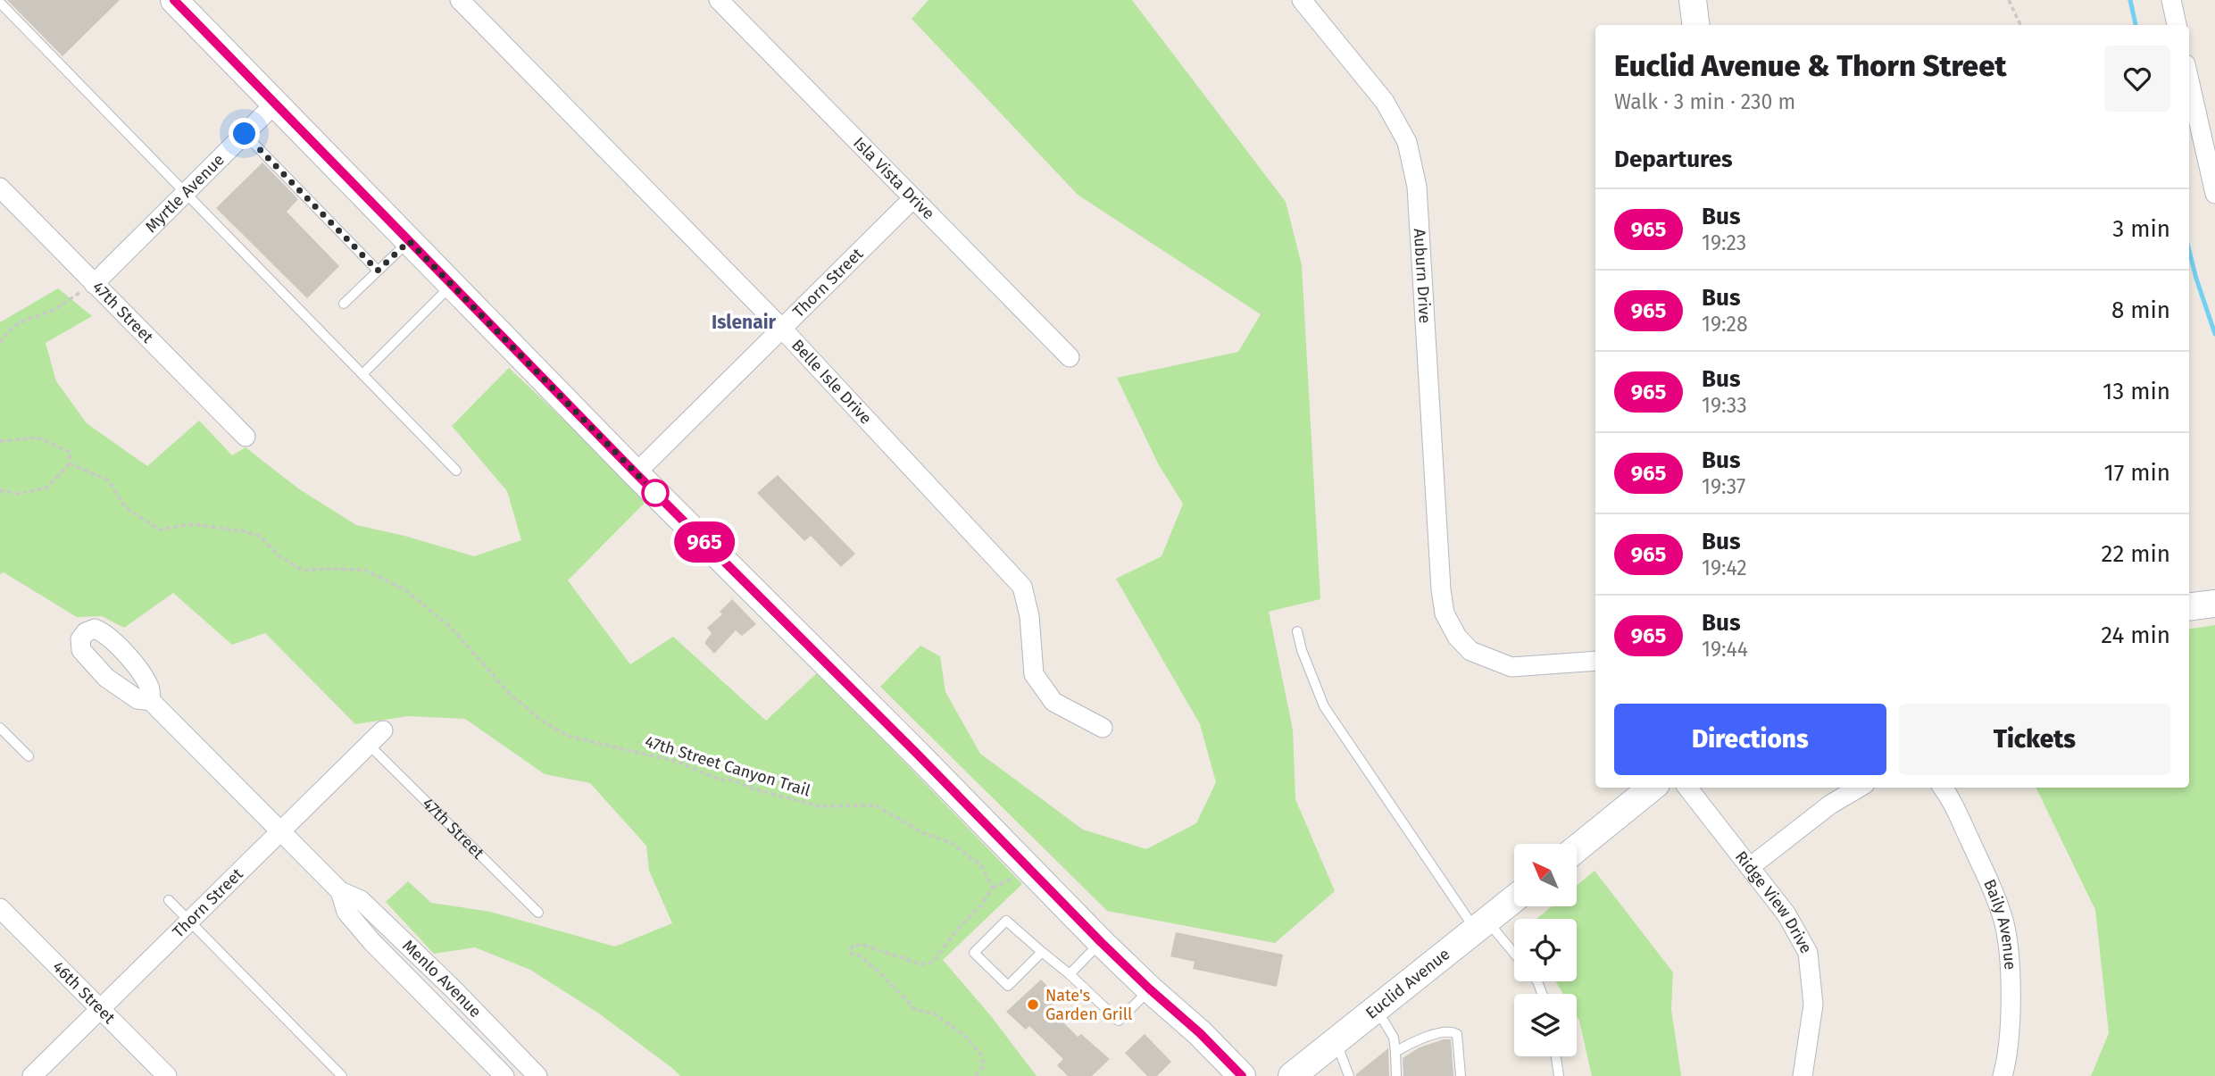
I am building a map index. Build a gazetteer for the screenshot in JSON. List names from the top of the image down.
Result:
{
  "streets": {
    "main road": ["Euclid Avenue"],
    "street": [
      "Isla Vista Drive",
      "Myrtle Avenue",
      "Auburn Drive",
      "Thorn Street",
      "47th Street",
      "Belle Isle Drive",
      "Ridge View Drive",
      "Baily Avenue",
      "Menlo Avenue",
      "46th Street"
    ],
    "path": ["47th Street Canyon Trail"]
  },
  "crossings": [
    ["Isla Vista Drive", "Thorn Street"],
    ["Myrtle Avenue", "47th Street"],
    ["Thorn Street", "47th Street"],
    ["Thorn Street", "Belle Isle Drive"],
    ["Thorn Street", "Menlo Avenue"],
    ["Thorn Street", "46th Street"]
  ],
  "districts": ["Islenair"],
  "places": ["Nate's Garden Grill"],
  "lines": ["bus line 965"],
  "north": "top left",
  "page": {
    "on_map": "965",
    "heading": [
      ["Euclid Avenue & Thorn Street", "Walk · 3 min · 230 m"],
      "Departures"
    ],
    "list": [
      {
        "mark": "965",
        "name": "Bus",
        "note": "19:23",
        "value": "3 min"
      },
      {
        "mark": "965",
        "name": "Bus",
        "note": "19:28",
        "value": "8 min"
      },
      {
        "mark": "965",
        "name": "Bus",
        "note": "19:33",
        "value": "13 min"
      },
      {
        "mark": "965",
        "name": "Bus",
        "note": "19:37",
        "value": "17 min"
      },
      {
        "mark": "965",
        "name": "Bus",
        "note": "19:42",
        "value": "22 min"
      },
      {
        "mark": "965",
        "name": "Bus",
        "note": "19:44",
        "value": "24 min"
      }
    ],
    "buttons": ["Directions", "Tickets"]
  }
}
